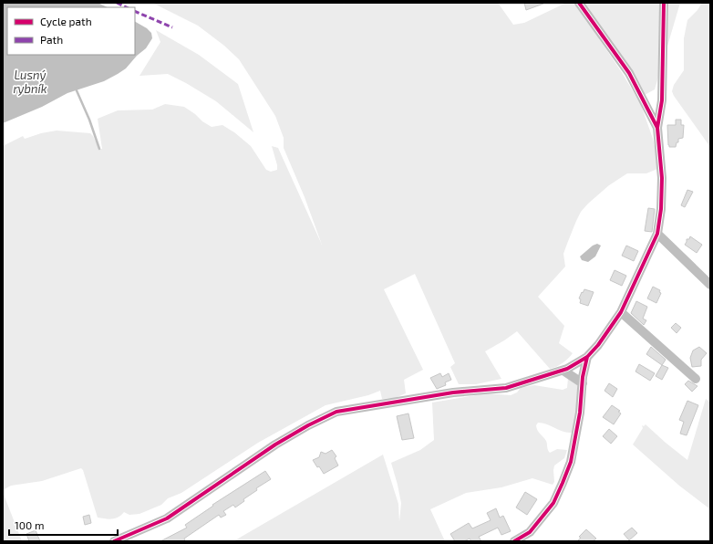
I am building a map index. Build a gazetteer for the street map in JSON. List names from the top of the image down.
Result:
{
  "water": ["Lusný rybník"],
  "legend": ["Cycle path", "Path"],
  "scale_bar": "100 m"
}
